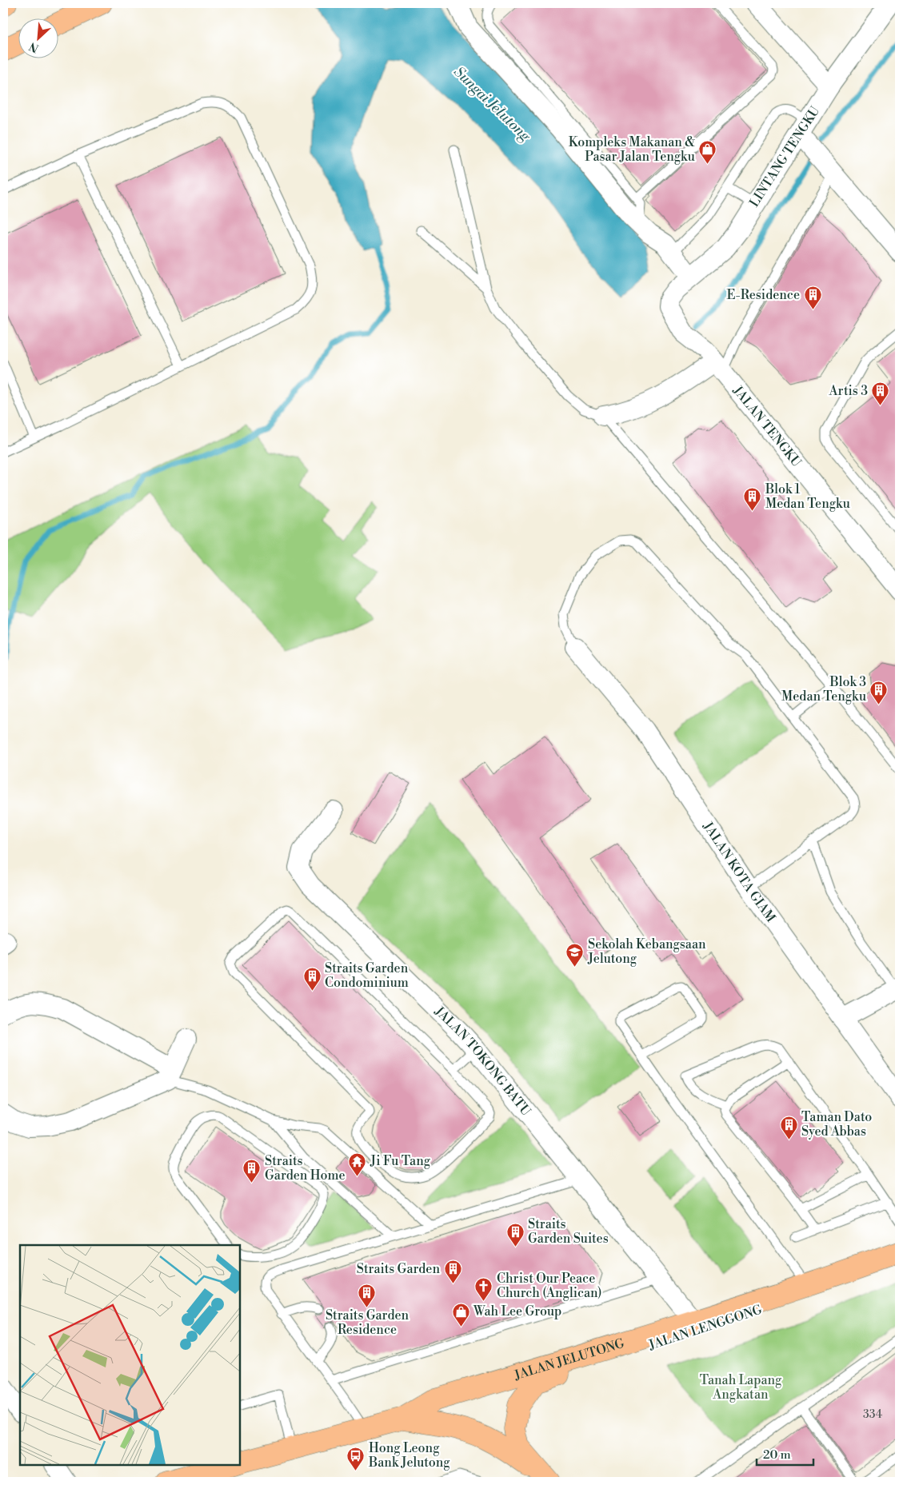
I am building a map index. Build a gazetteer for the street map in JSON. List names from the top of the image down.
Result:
{
  "streets": {
    "main road": ["JALAN LENGGONG", "JALAN JELUTONG"],
    "street": [
      "LINTANG TENGKU",
      "JALAN TENGKU",
      "JALAN KOTA GIAM",
      "JALAN TOKONG BATU"
    ]
  },
  "crossings": [
    ["LINTANG TENGKU", "JALAN TENGKU"],
    ["JALAN TOKONG BATU", "JALAN JELUTONG"],
    ["JALAN LENGGONG", "JALAN JELUTONG"]
  ],
  "water": ["Sungai Jelutong"],
  "parks": ["Tanah Lapang Angkatan"],
  "places": {
    "shop": ["Kompleks Makanan & Pasar Jalan Tengku", "Wah Lee Group"],
    "building": [
      "E-Residence",
      "Artis 3",
      "Blok 1 Medan Tengku",
      "Blok 3 Medan Tengku",
      "Straits Garden Condominium",
      "Taman Dato Syed Abbas",
      "Straits Garden Home",
      "Straits Garden Suites",
      "Straits Garden",
      "Straits Garden Residence"
    ],
    "school or university": ["Sekolah Kebangsaan Jelutong"],
    "temple": ["Ji Fu Tang"],
    "church": ["Christ Our Peace Church (Anglican)"],
    "bus stop": ["Hong Leong Bank Jelutong"]
  },
  "house_numbers": ["334"],
  "scale_bar": "20 m",
  "north": "bottom left"
}
